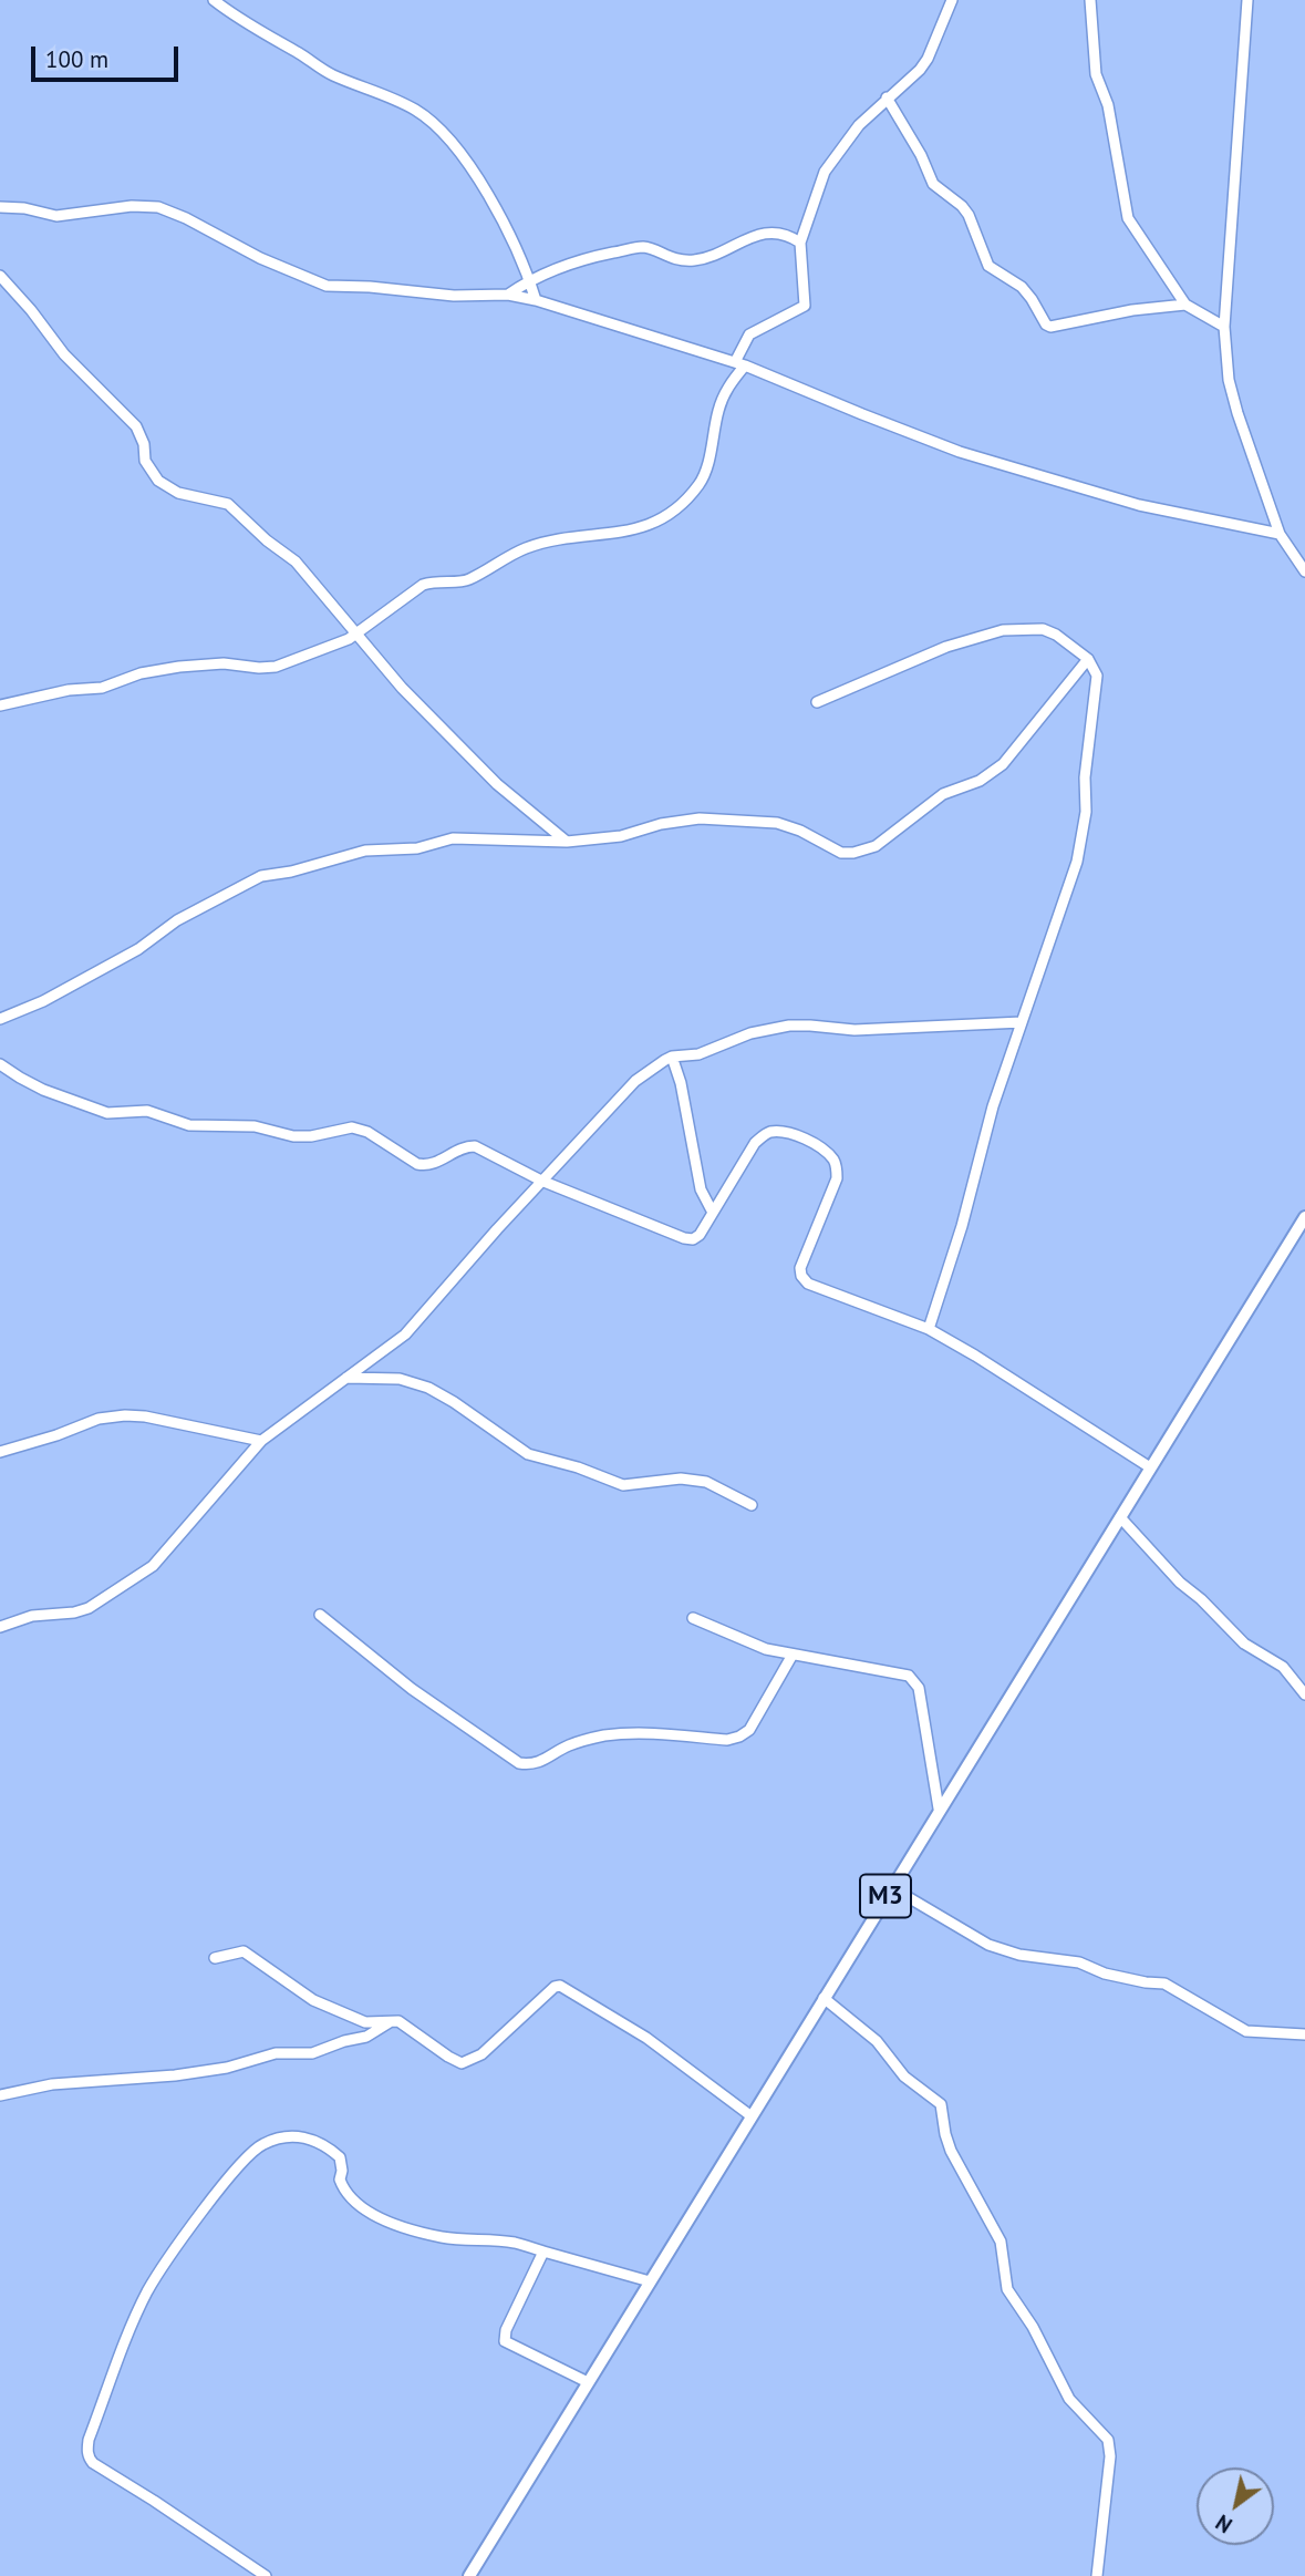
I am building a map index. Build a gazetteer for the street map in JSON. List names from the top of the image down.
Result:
{
  "streets": {
    "main road": ["M3"]
  },
  "scale_bar": "100 m",
  "north": "bottom left"
}
